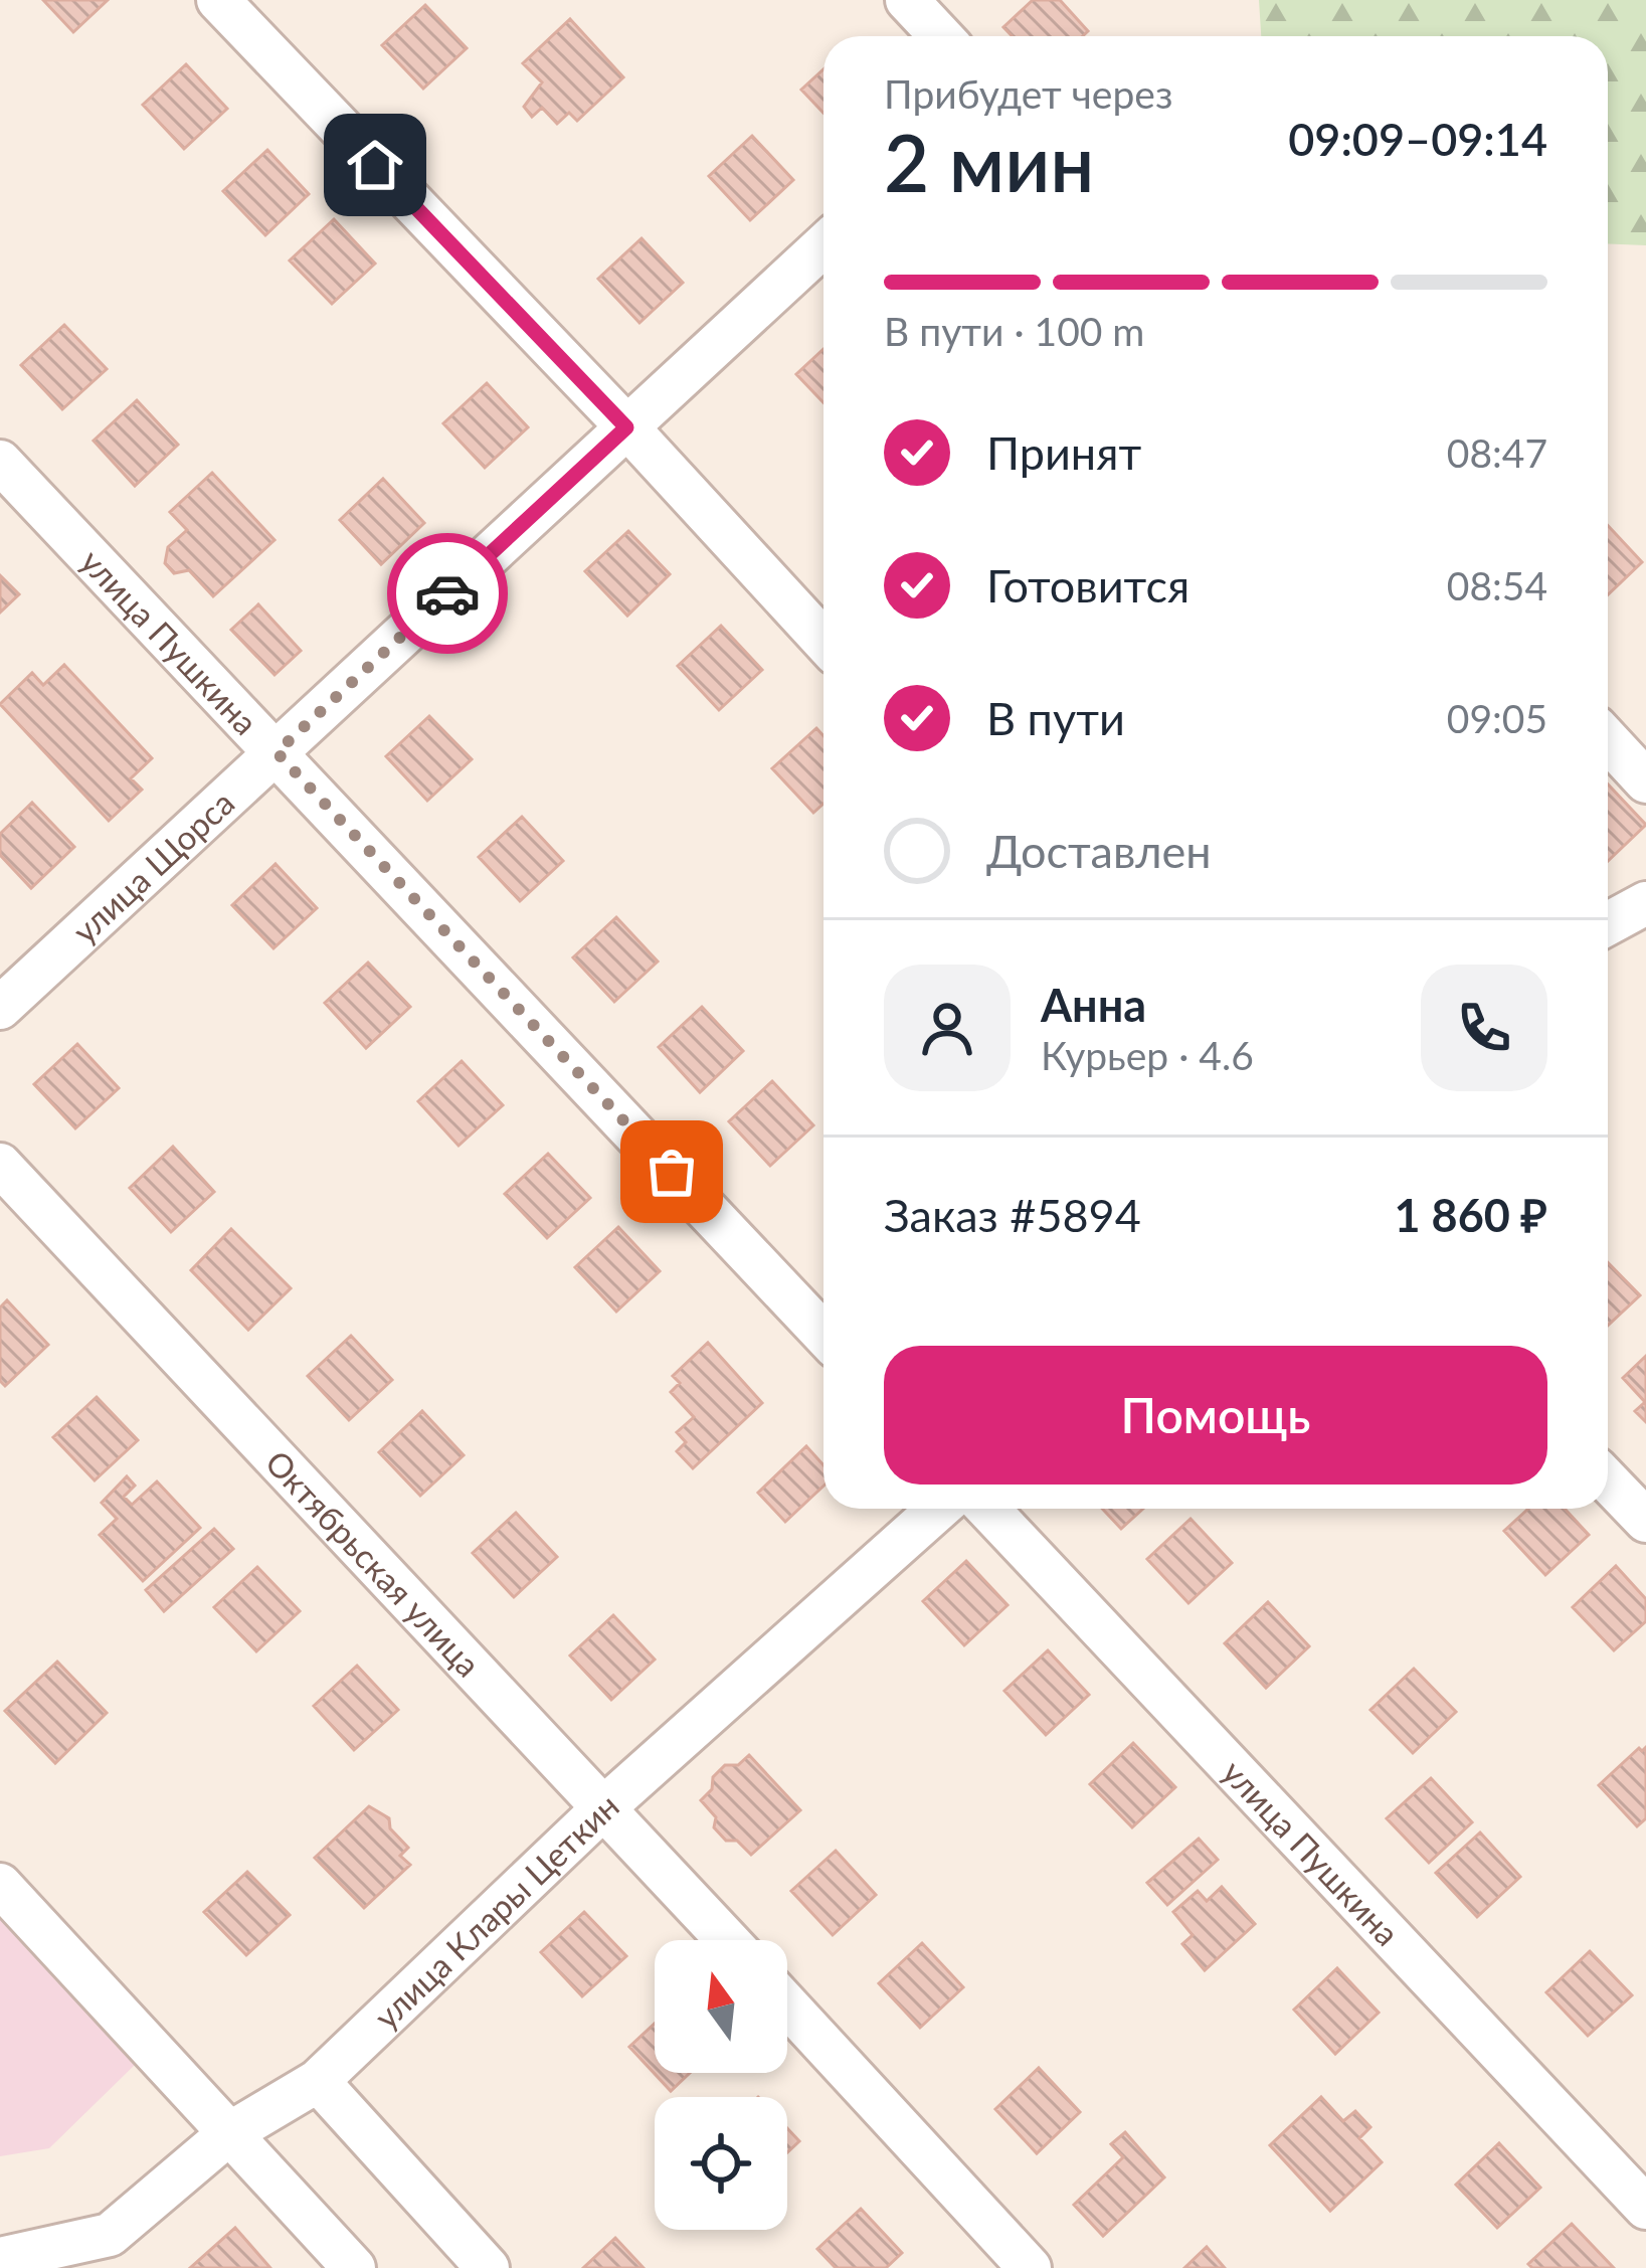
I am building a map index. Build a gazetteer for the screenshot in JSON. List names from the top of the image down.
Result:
{
  "streets": {
    "street": [
      "улица Пушкина",
      "улица Щорса",
      "Октябрьская улица",
      "улица Клары Цеткин"
    ]
  },
  "crossings": [
    ["улица Пушкина", "улица Щорса"],
    ["Октябрьская улица", "улица Клары Цеткин"]
  ],
  "north": "top",
  "page": {
    "heading": ["2 мин", "Прибудет через", "09:09–09:14"],
    "panel": [
      "Анна",
      "Курьер · 4.6",
      "Заказ #5894",
      "1 860 ₽"
    ],
    "bar": "В пути · 100 m",
    "list": [
      ["Принят", "08:47"],
      ["Готовится", "08:54"],
      ["В пути", "09:05"],
      "Доставлен"
    ],
    "buttons": "Помощь"
  }
}
